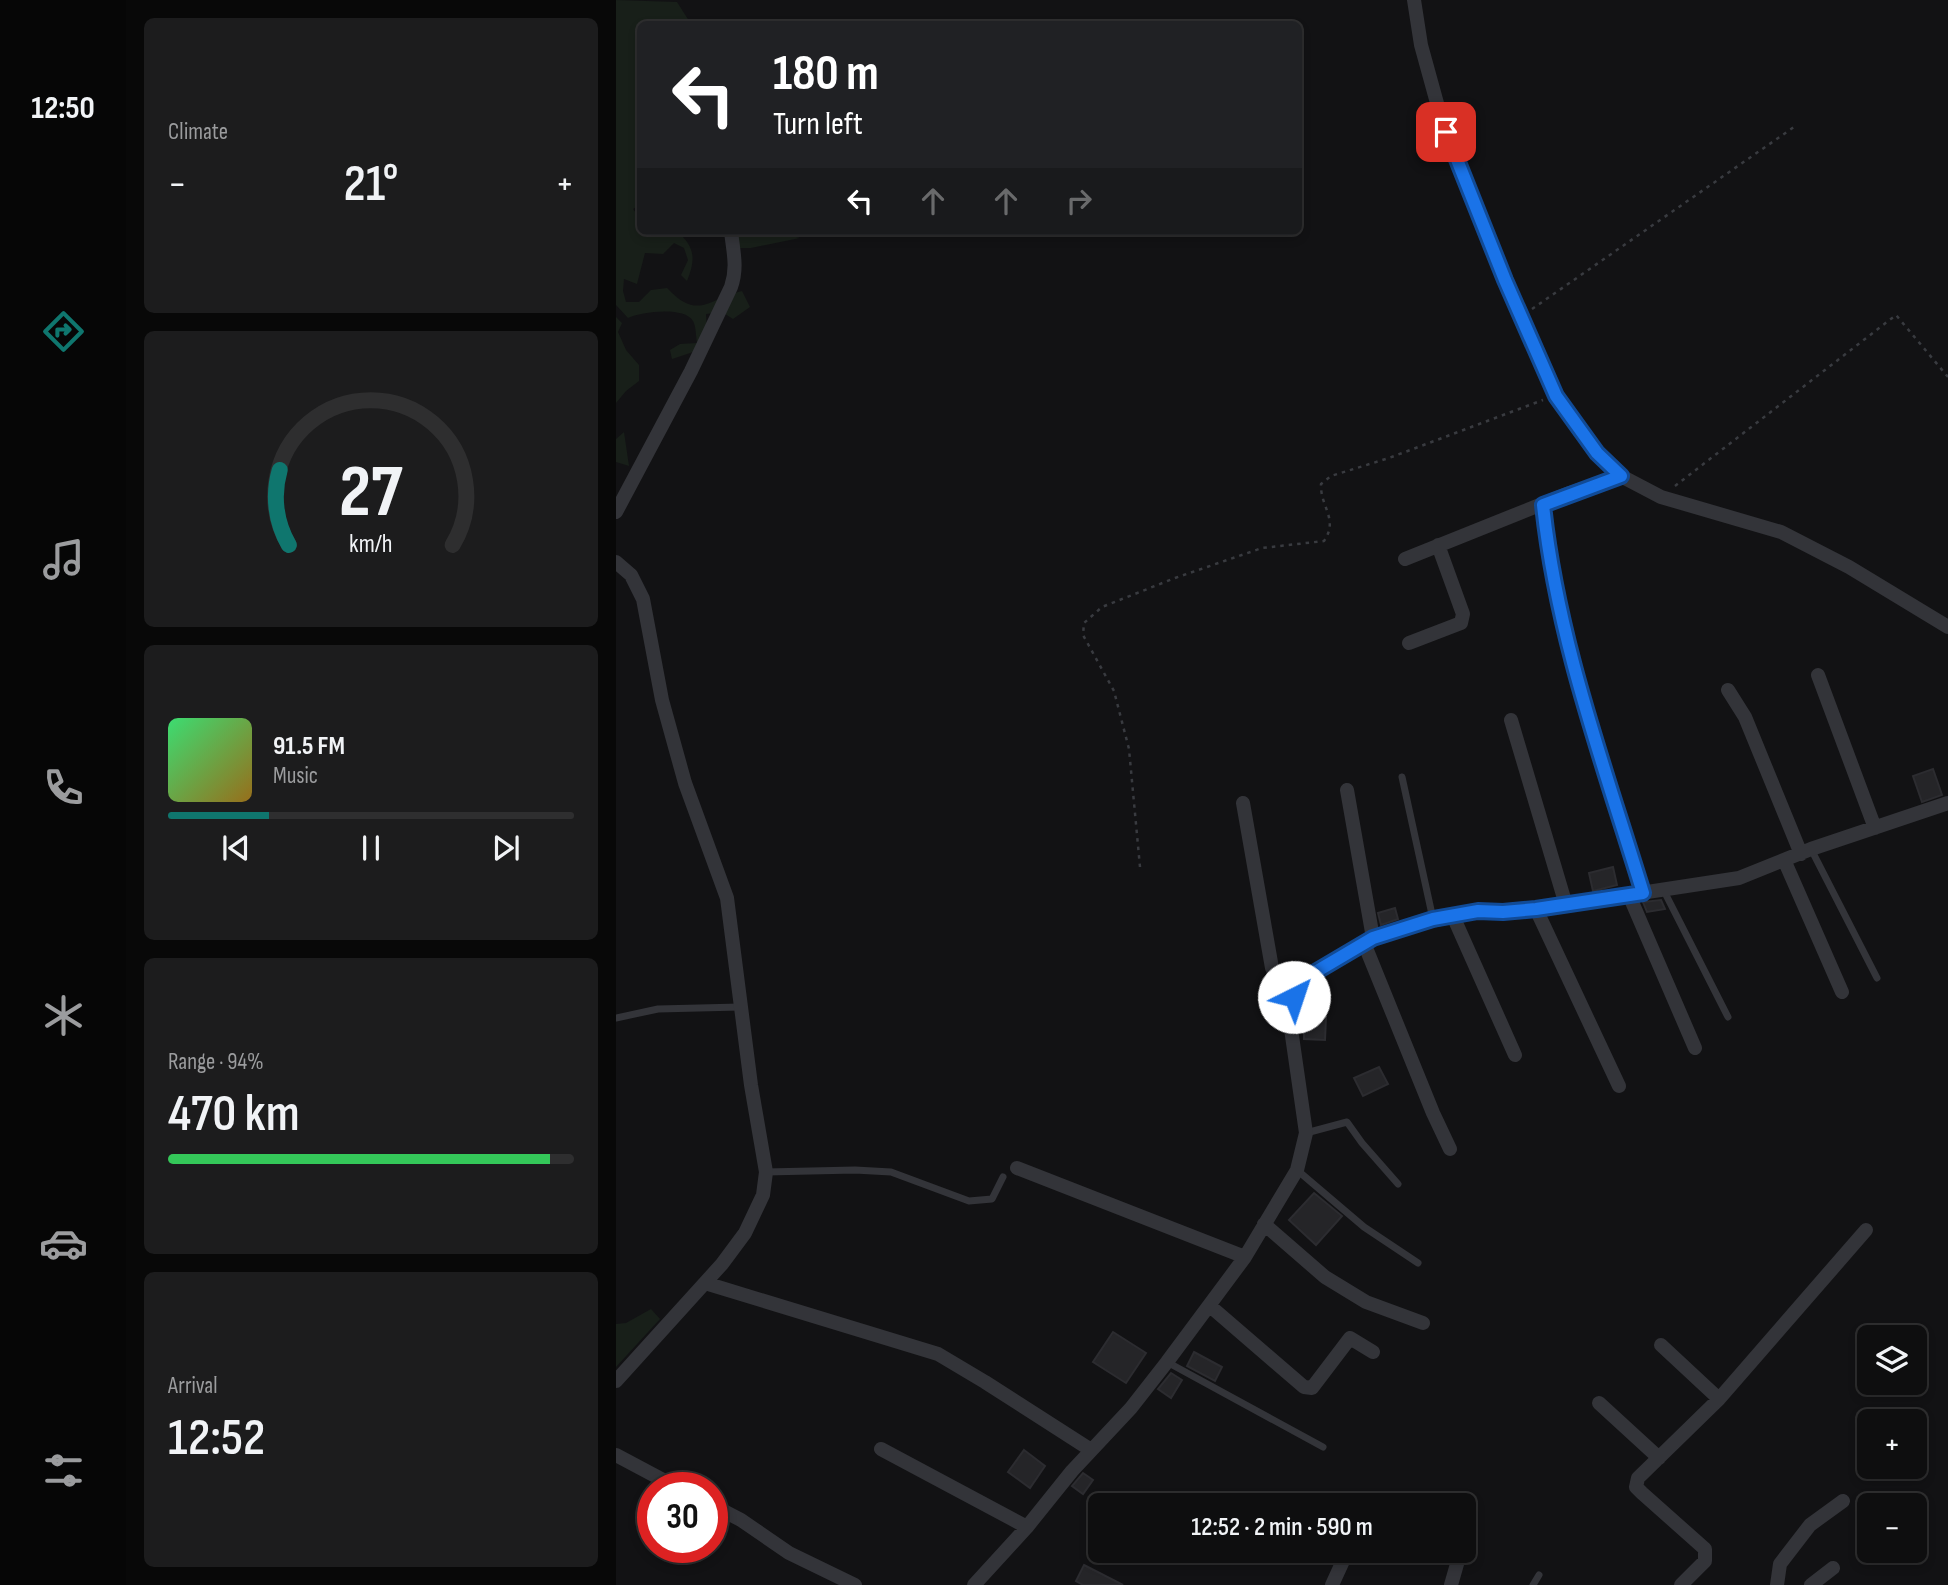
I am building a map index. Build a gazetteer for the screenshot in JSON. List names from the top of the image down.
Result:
{
  "page": {
    "tabs": "12:50",
    "tile": [
      "Climate",
      ["Range · 94%", "470 km"],
      ["Arrival", "12:52"]
    ],
    "turn": ["180 m", "Turn left"],
    "heat": ["−", "21°", "+"],
    "song": ["91.5 FM", "Music"],
    "map_buttons": ["+", "−"],
    "limit": "30",
    "trip": "12:52 · 2 min · 590 m",
    "gauge": ["27", "km/h"]
  }
}
